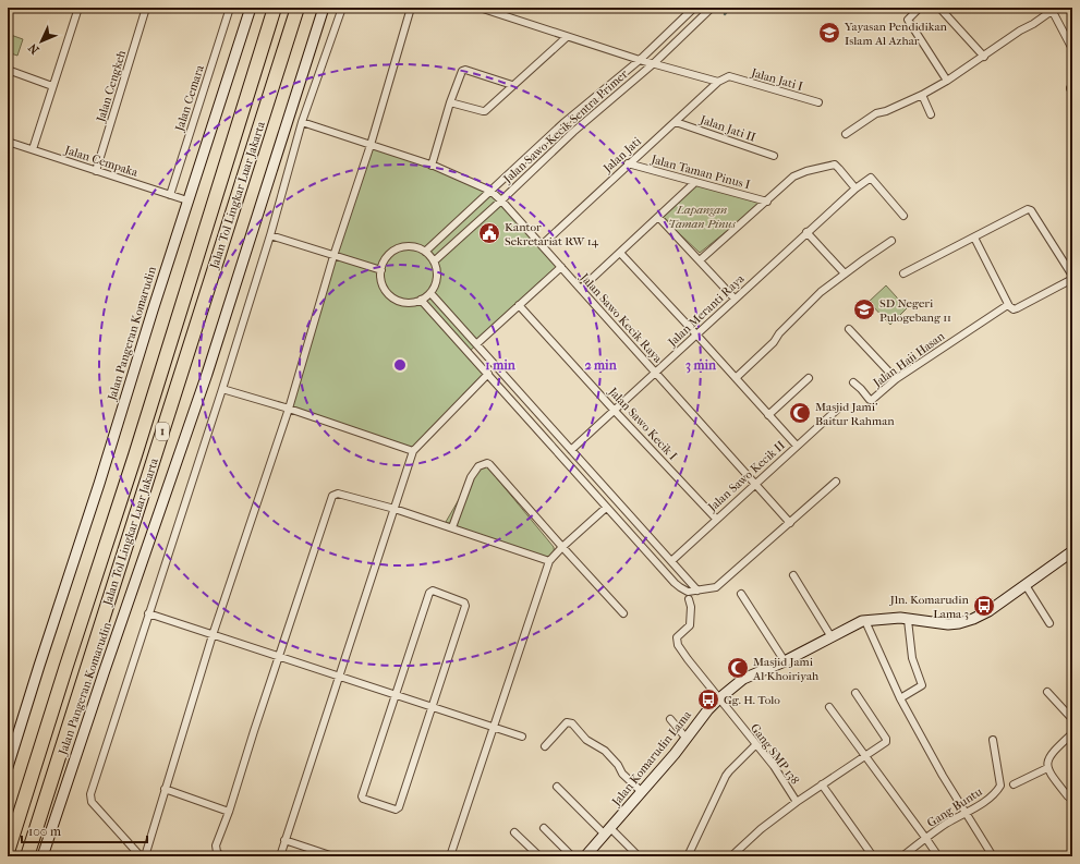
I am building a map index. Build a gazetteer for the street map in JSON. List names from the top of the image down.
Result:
{
  "streets": {
    "highway": ["Jalan Tol Lingkar Luar Jakarta", "1"],
    "street": [
      "Jalan Jati I",
      "Jalan Cengkeh",
      "Jalan Cemara",
      "Jalan Sawo Kecik Sentra Primer",
      "Jalan Jati II",
      "Jalan Jati",
      "Jalan Cempaka",
      "Jalan Taman Pinus I",
      "Jalan Meranti Raya",
      "Jalan Sawo Kecik Raya",
      "Jalan Pangeran Komarudin",
      "Jalan Haji Hasan",
      "Jalan Sawo Kecik I",
      "Jalan Sawo Kecik II",
      "Gang SMP 138",
      "Jalan Komarudin Lama",
      "Gang Buntu"
    ]
  },
  "crossings": [
    ["Jalan Jati I", "Jalan Jati"],
    ["Jalan Cengkeh", "Jalan Cempaka"],
    ["Jalan Cemara", "Jalan Cempaka"],
    ["Jalan Sawo Kecik Sentra Primer", "Jalan Sawo Kecik Raya"],
    ["Jalan Jati II", "Jalan Jati"],
    ["Jalan Jati", "Jalan Taman Pinus I"],
    ["Jalan Jati", "Jalan Sawo Kecik Raya"],
    ["Jalan Cempaka", "Jalan Pangeran Komarudin"],
    ["Jalan Meranti Raya", "Jalan Sawo Kecik Raya"],
    ["Jalan Meranti Raya", "Jalan Sawo Kecik I"],
    ["Jalan Sawo Kecik Raya", "Jalan Sawo Kecik II"],
    ["Jalan Sawo Kecik I", "Jalan Sawo Kecik II"],
    ["Gang SMP 138", "Jalan Komarudin Lama"]
  ],
  "parks": ["Lapangan Taman Pinus"],
  "places": {
    "school or university": ["Yayasan Pendidikan Islam Al Azhar", "SD Negeri Pulogebang 11"],
    "public building": ["Kantor Sekretariat RW 14"],
    "mosque": ["Masjid Jami' Baitur Rahman", "Masjid Jami Al Khoiriyah"],
    "bus stop": ["Jln. Komarudin Lama 3", "Gg. H. Tolo"]
  },
  "scale_bar": "100 m",
  "north": "bottom left",
  "rings": ["1 min", "2 min", "3 min"]
}
